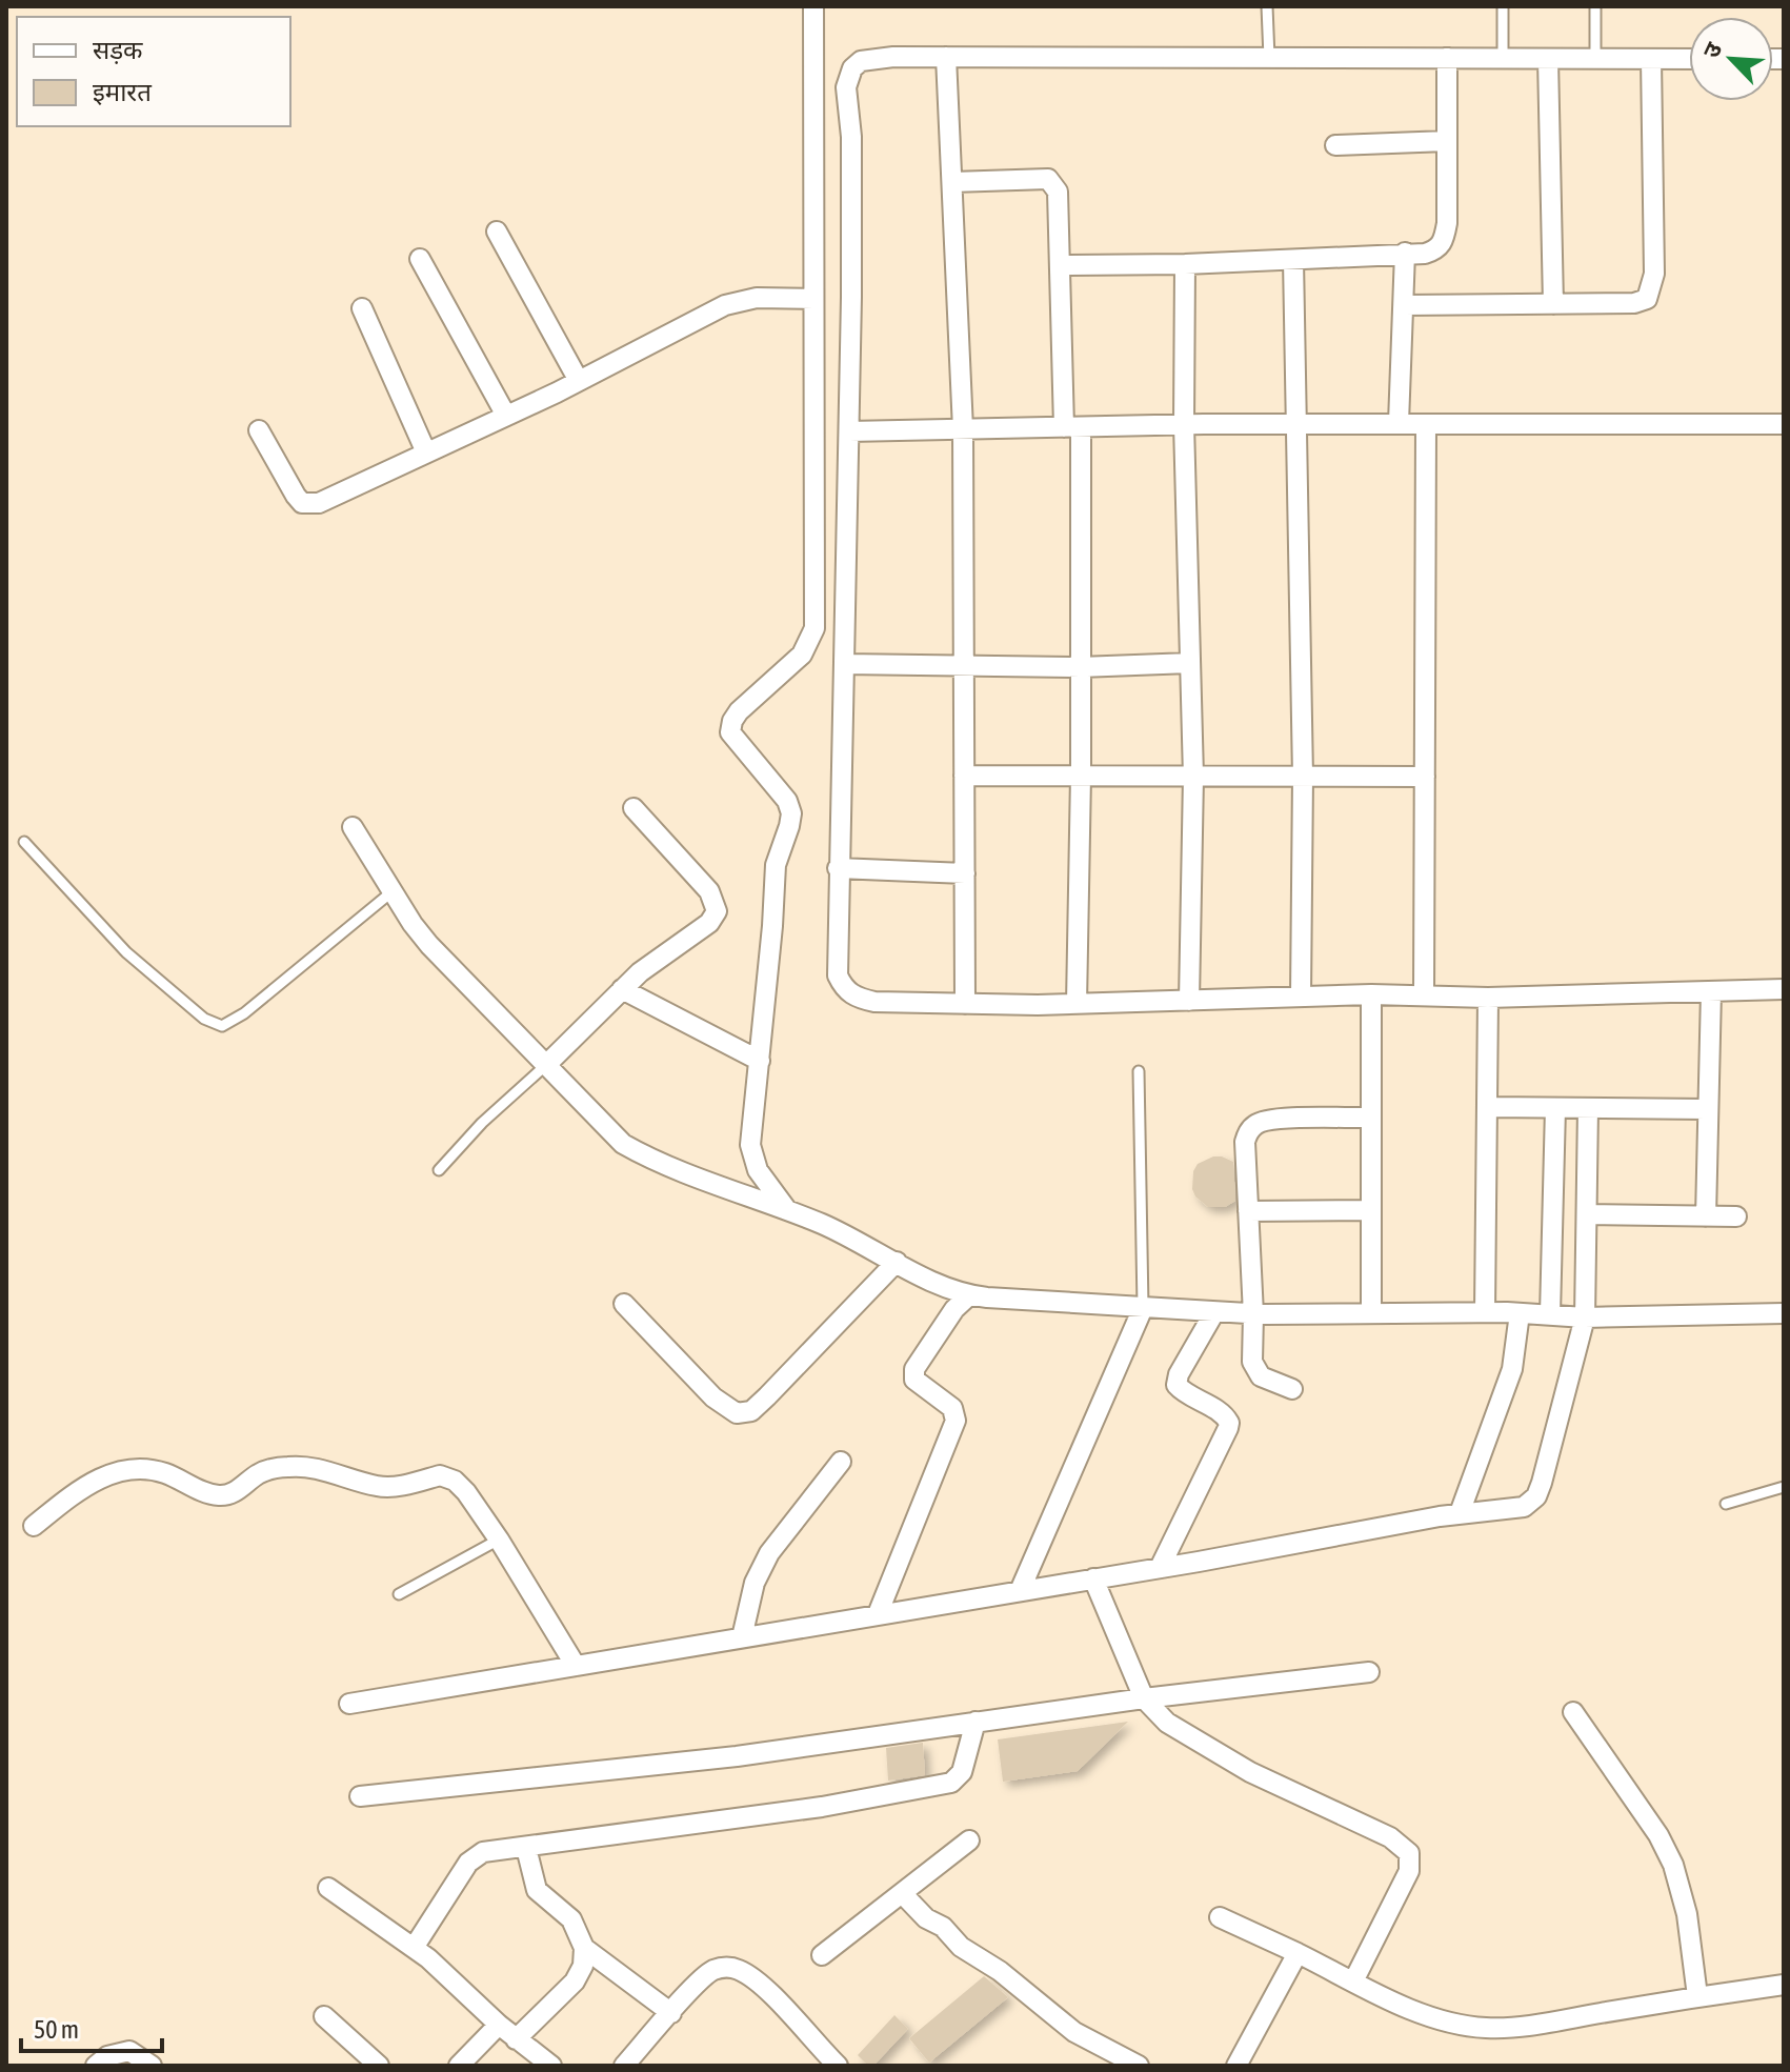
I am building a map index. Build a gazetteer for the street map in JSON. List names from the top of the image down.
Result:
{
  "legend": ["सड़क", "इमारत"],
  "scale_bar": "50 m",
  "north": "top left"
}
